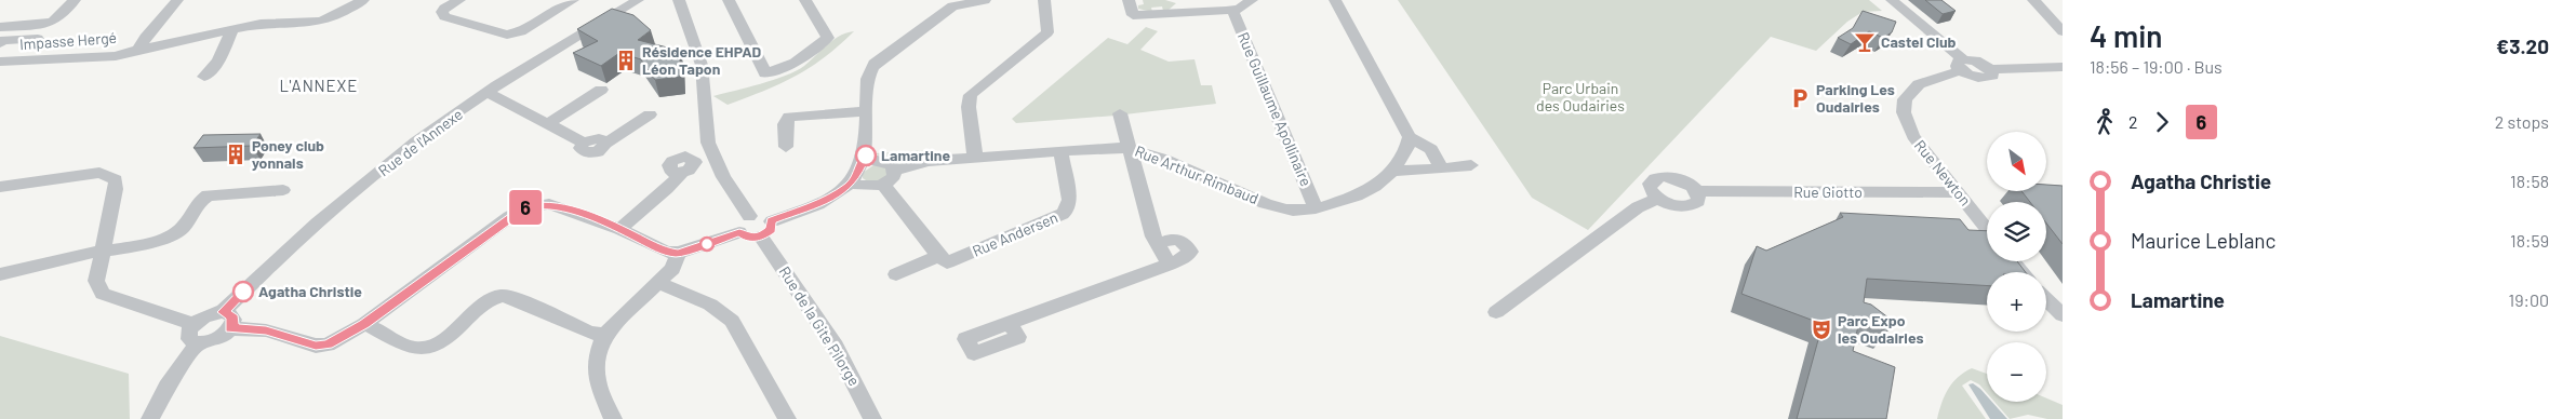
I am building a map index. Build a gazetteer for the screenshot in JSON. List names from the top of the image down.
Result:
{
  "streets": {
    "street": [
      "Impasse Hergé",
      "Rue Guillaume Apollinaire",
      "Rue de l'Annexe",
      "Rue Newton",
      "Rue Arthur Rimbaud",
      "Rue Giotto",
      "Rue Andersen",
      "Rue de la Gite Pilorge"
    ]
  },
  "crossings": [
    ["Rue Guillaume Apollinaire", "Rue Arthur Rimbaud"],
    ["Rue Newton", "Rue Giotto"],
    ["Rue Arthur Rimbaud", "Rue Andersen"]
  ],
  "districts": ["L'ANNEXE"],
  "parks": ["Parc Urbain des Oudairies"],
  "places": {
    "bar": ["Castel Club"],
    "building": ["Résidence EHPAD Léon Tapon", "Poney club yonnais"],
    "parking": ["Parking Les Oudairies"],
    "other": ["Lamartine", "Agatha Christie"],
    "theatre": ["Parc Expo les Oudairies"]
  },
  "lines": ["bus line 6"],
  "north": "bottom right",
  "page": {
    "on_map": "6",
    "heading": ["4 min", "18:56 – 19:00 · Bus", "€3.20"],
    "legs": ["2", "6", "2 stops"],
    "map_buttons": ["+", "−"],
    "list": [
      {
        "name": "Agatha Christie",
        "value": "18:58"
      },
      {
        "name": "Maurice Leblanc",
        "value": "18:59"
      },
      {
        "name": "Lamartine",
        "value": "19:00"
      }
    ]
  }
}
